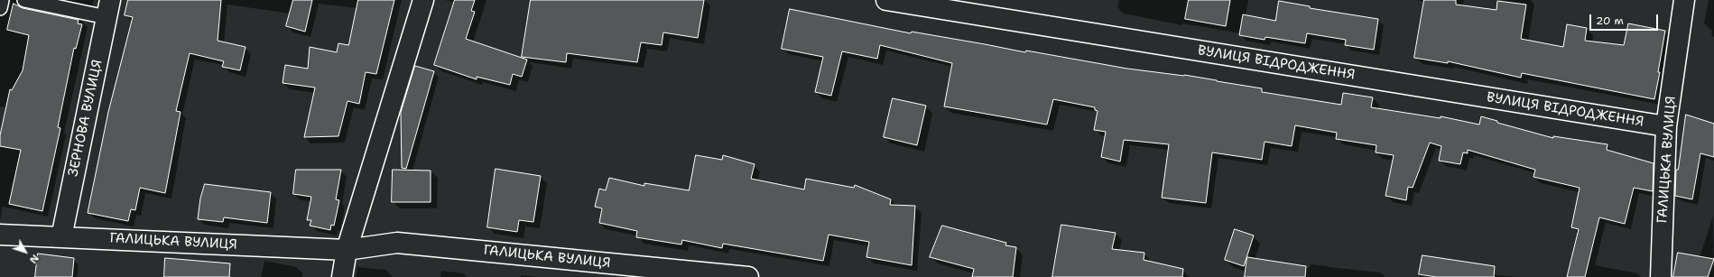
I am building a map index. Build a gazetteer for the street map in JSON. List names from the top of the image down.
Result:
{
  "streets": {
    "street": ["ВУЛИЦЯ ВІДРОДЖЕННЯ", "ЗЕРНОВА ВУЛИЦЯ", "ГАЛИЦЬКА ВУЛИЦЯ"]
  },
  "crossings": [
    ["ВУЛИЦЯ ВІДРОДЖЕННЯ", "ГАЛИЦЬКА ВУЛИЦЯ"],
    ["ЗЕРНОВА ВУЛИЦЯ", "ГАЛИЦЬКА ВУЛИЦЯ"]
  ],
  "scale_bar": "20 m",
  "north": "bottom right"
}
